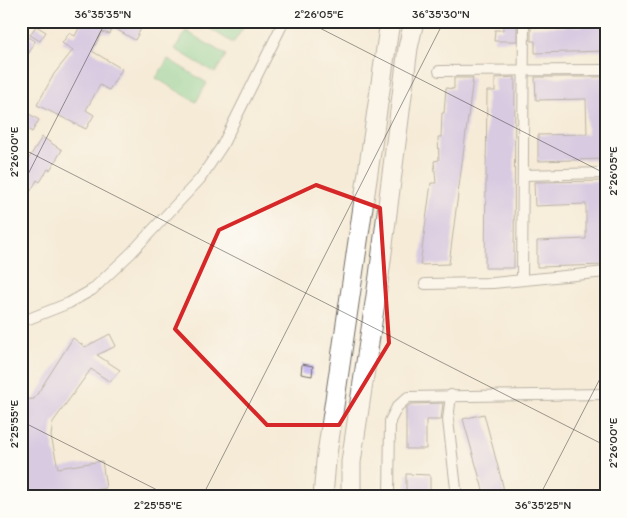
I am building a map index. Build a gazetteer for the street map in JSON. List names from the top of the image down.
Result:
{
  "coordinates": [
    "36°35'35\"N",
    "2°26'05\"E",
    "36°35'30\"N",
    "2°26'00\"E",
    "2°25'55\"E",
    "36°35'25\"N"
  ]
}
